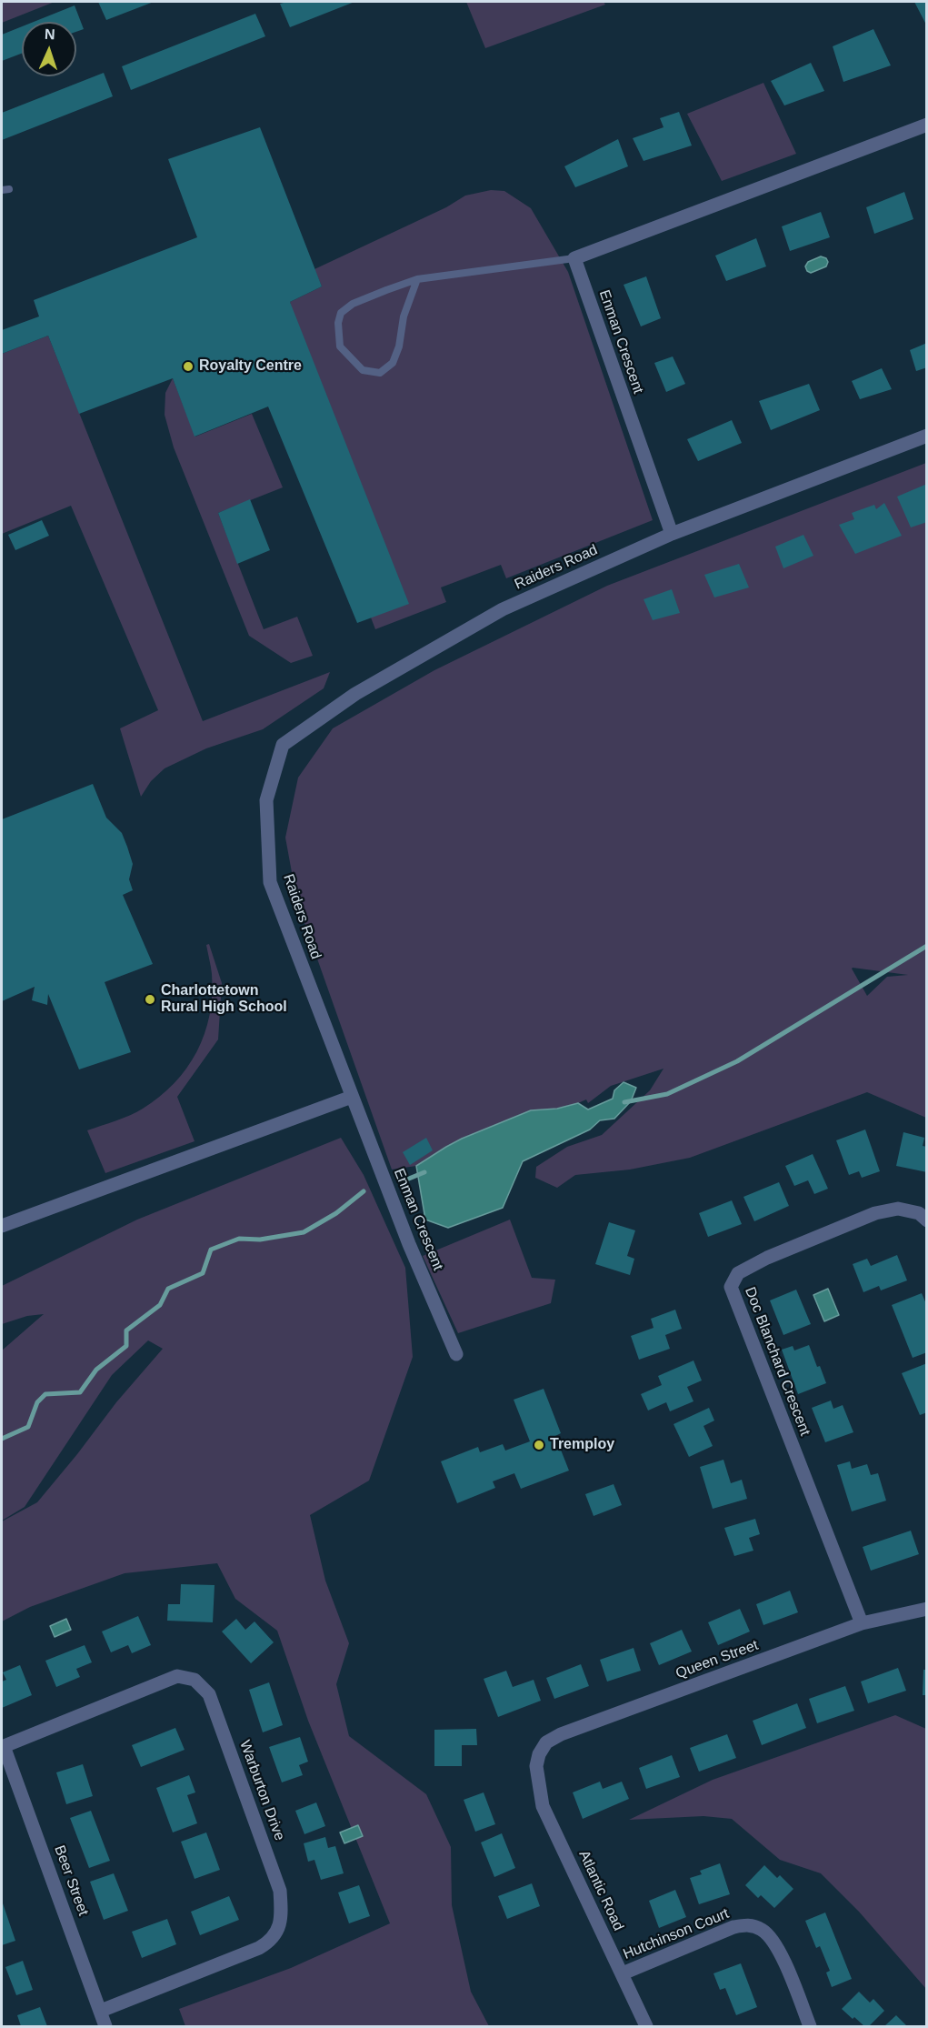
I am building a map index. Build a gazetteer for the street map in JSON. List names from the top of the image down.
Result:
{
  "streets": {
    "street": [
      "Enman Crescent",
      "Raiders Road",
      "Doc Blanchard Crescent",
      "Queen Street",
      "Warburton Drive",
      "Beer Street",
      "Atlantic Road",
      "Hutchinson Court"
    ]
  },
  "crossings": [
    ["Enman Crescent", "Raiders Road"],
    ["Doc Blanchard Crescent", "Queen Street"],
    ["Queen Street", "Atlantic Road"],
    ["Warburton Drive", "Beer Street"],
    ["Atlantic Road", "Hutchinson Court"]
  ],
  "places": ["Royalty Centre", "Charlottetown Rural High School", "Tremploy"],
  "north": "top"
}
